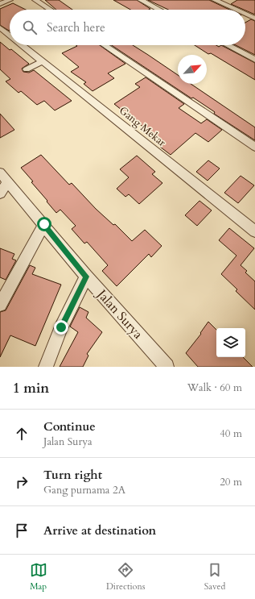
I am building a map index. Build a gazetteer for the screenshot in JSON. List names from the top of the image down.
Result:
{
  "streets": {
    "street": ["Gang Mekar", "Jalan Surya"]
  },
  "north": "top right",
  "page": {
    "search": "Search here",
    "heading": ["1 min", "Walk · 60 m"],
    "list": [
      ["Continue", "Jalan Surya", "40 m"],
      ["Turn right", "Gang purnama 2A", "20 m"],
      "Arrive at destination"
    ],
    "nav": ["Map", "Directions", "Saved"]
  }
}
